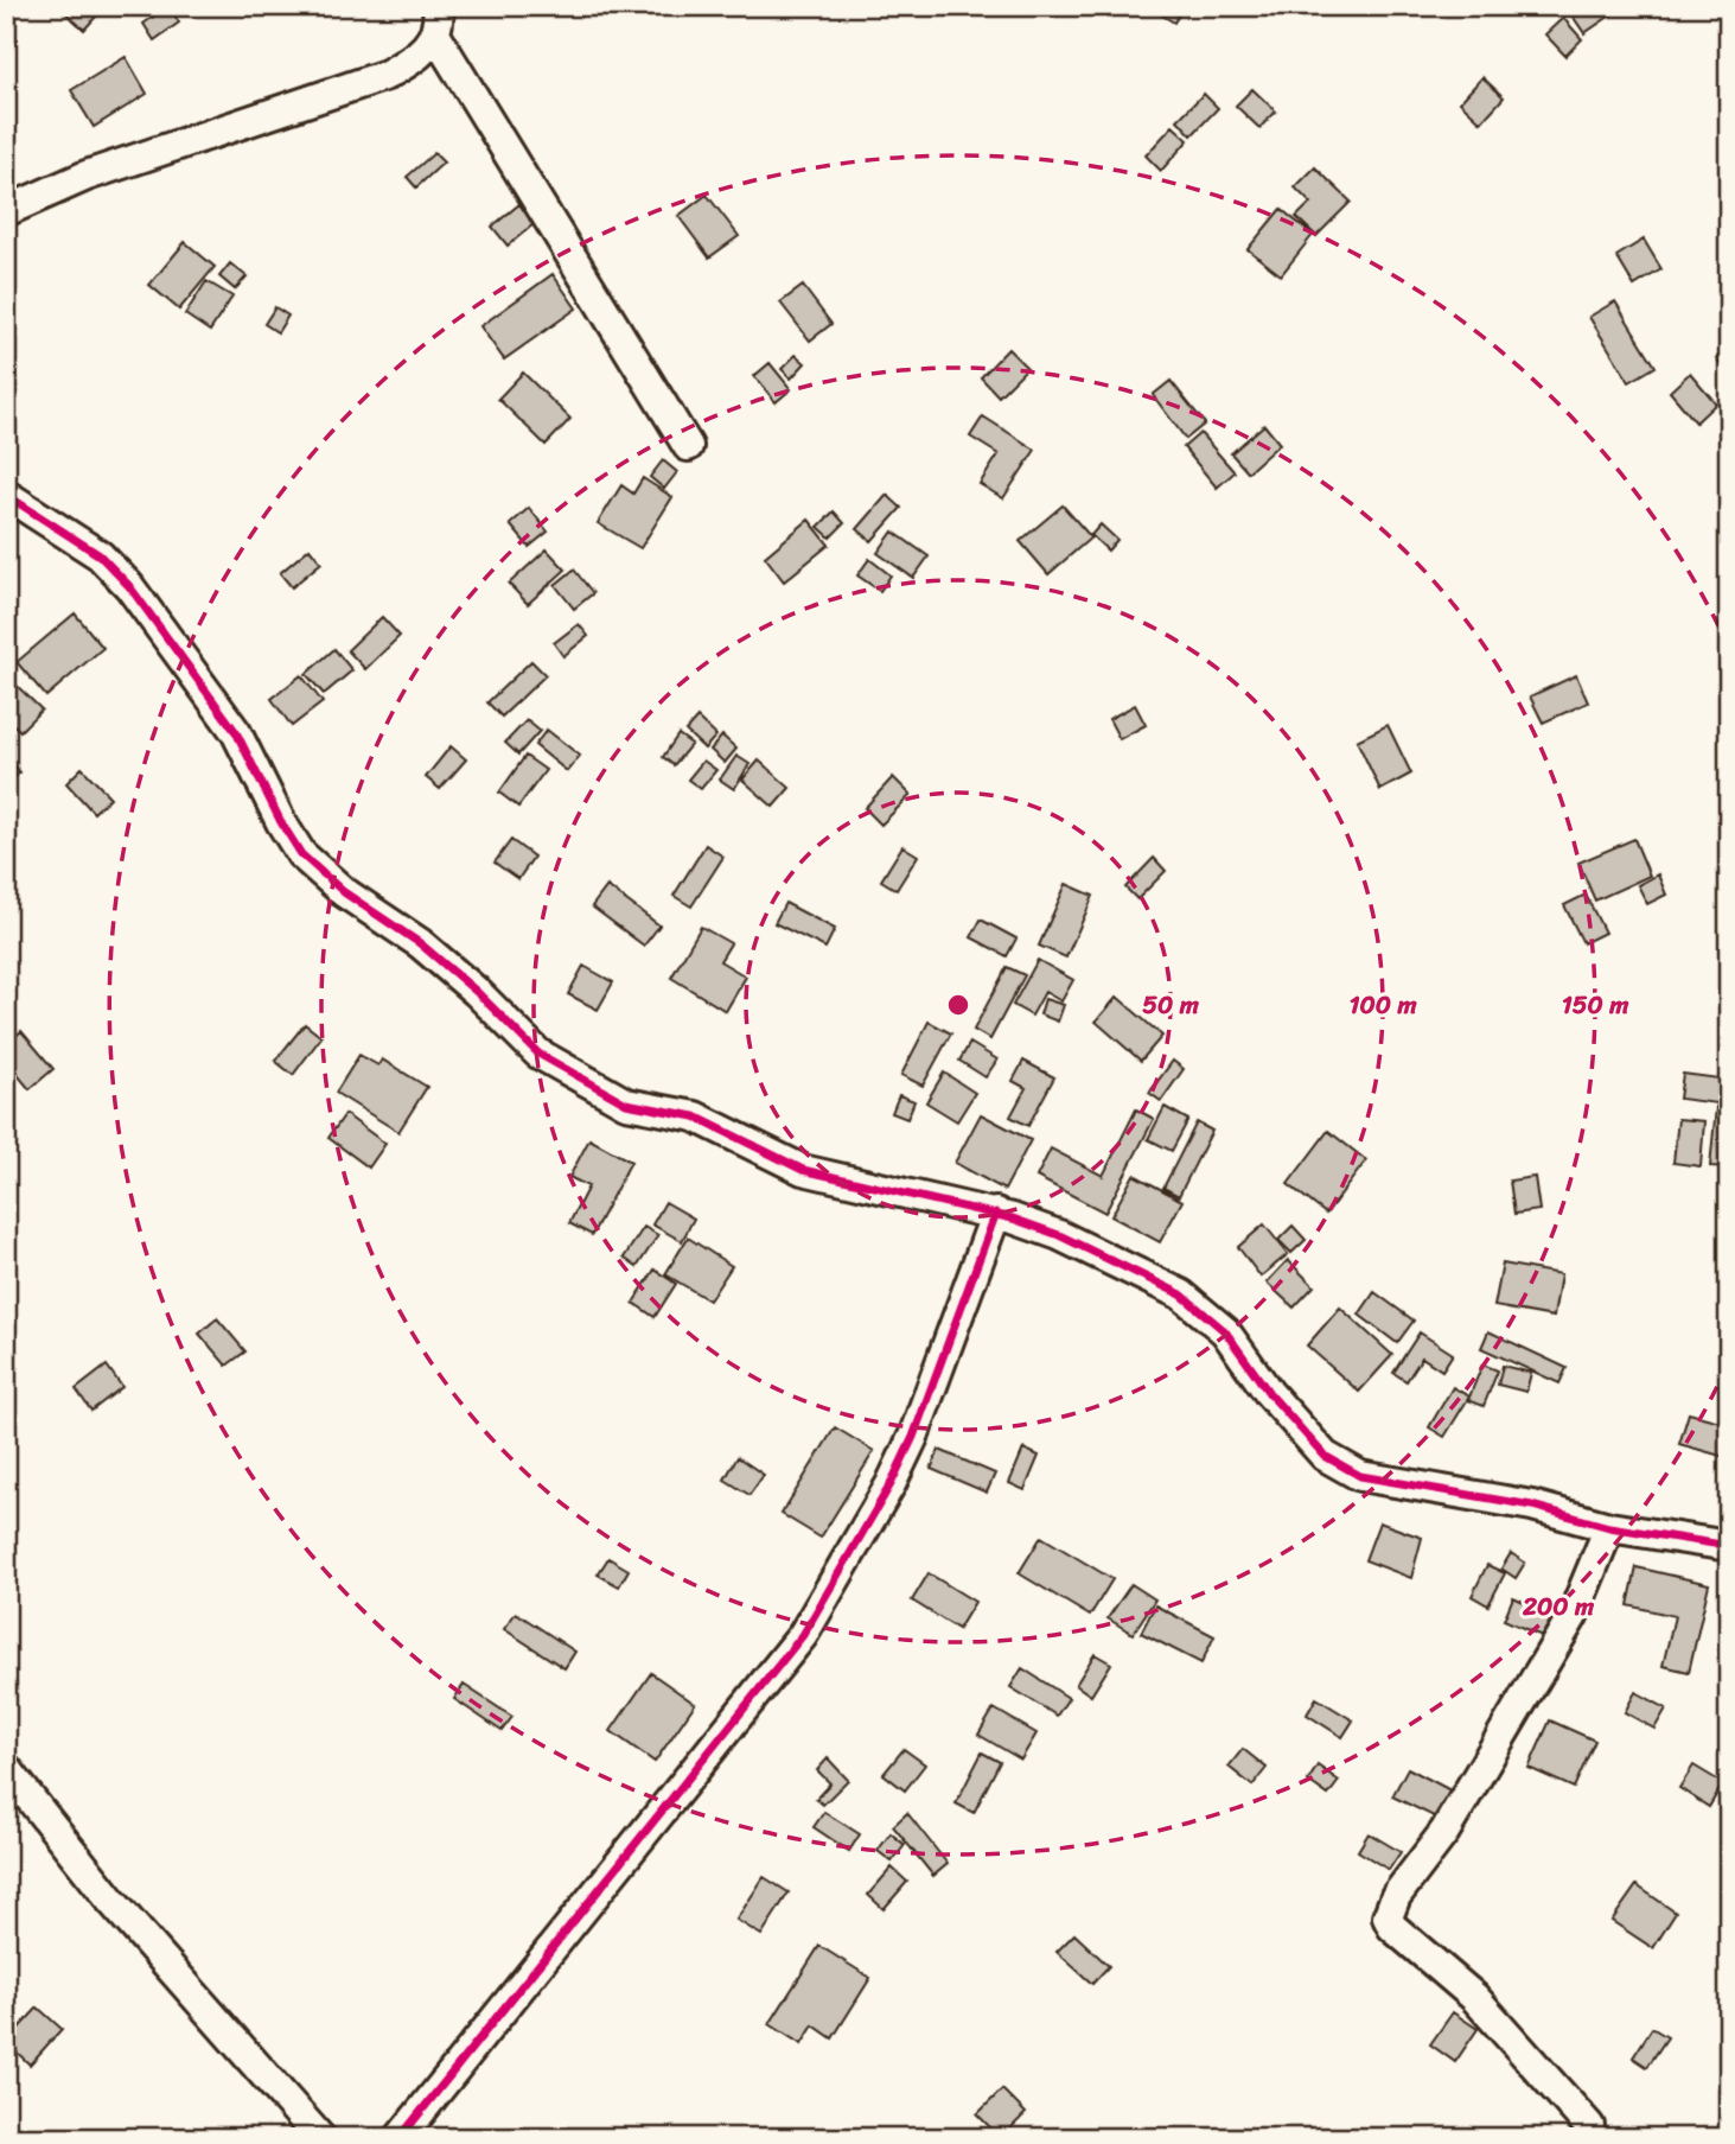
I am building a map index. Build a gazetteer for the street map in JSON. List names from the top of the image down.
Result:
{
  "rings": [
    "50 m",
    "100 m",
    "150 m",
    "200 m"
  ]
}
